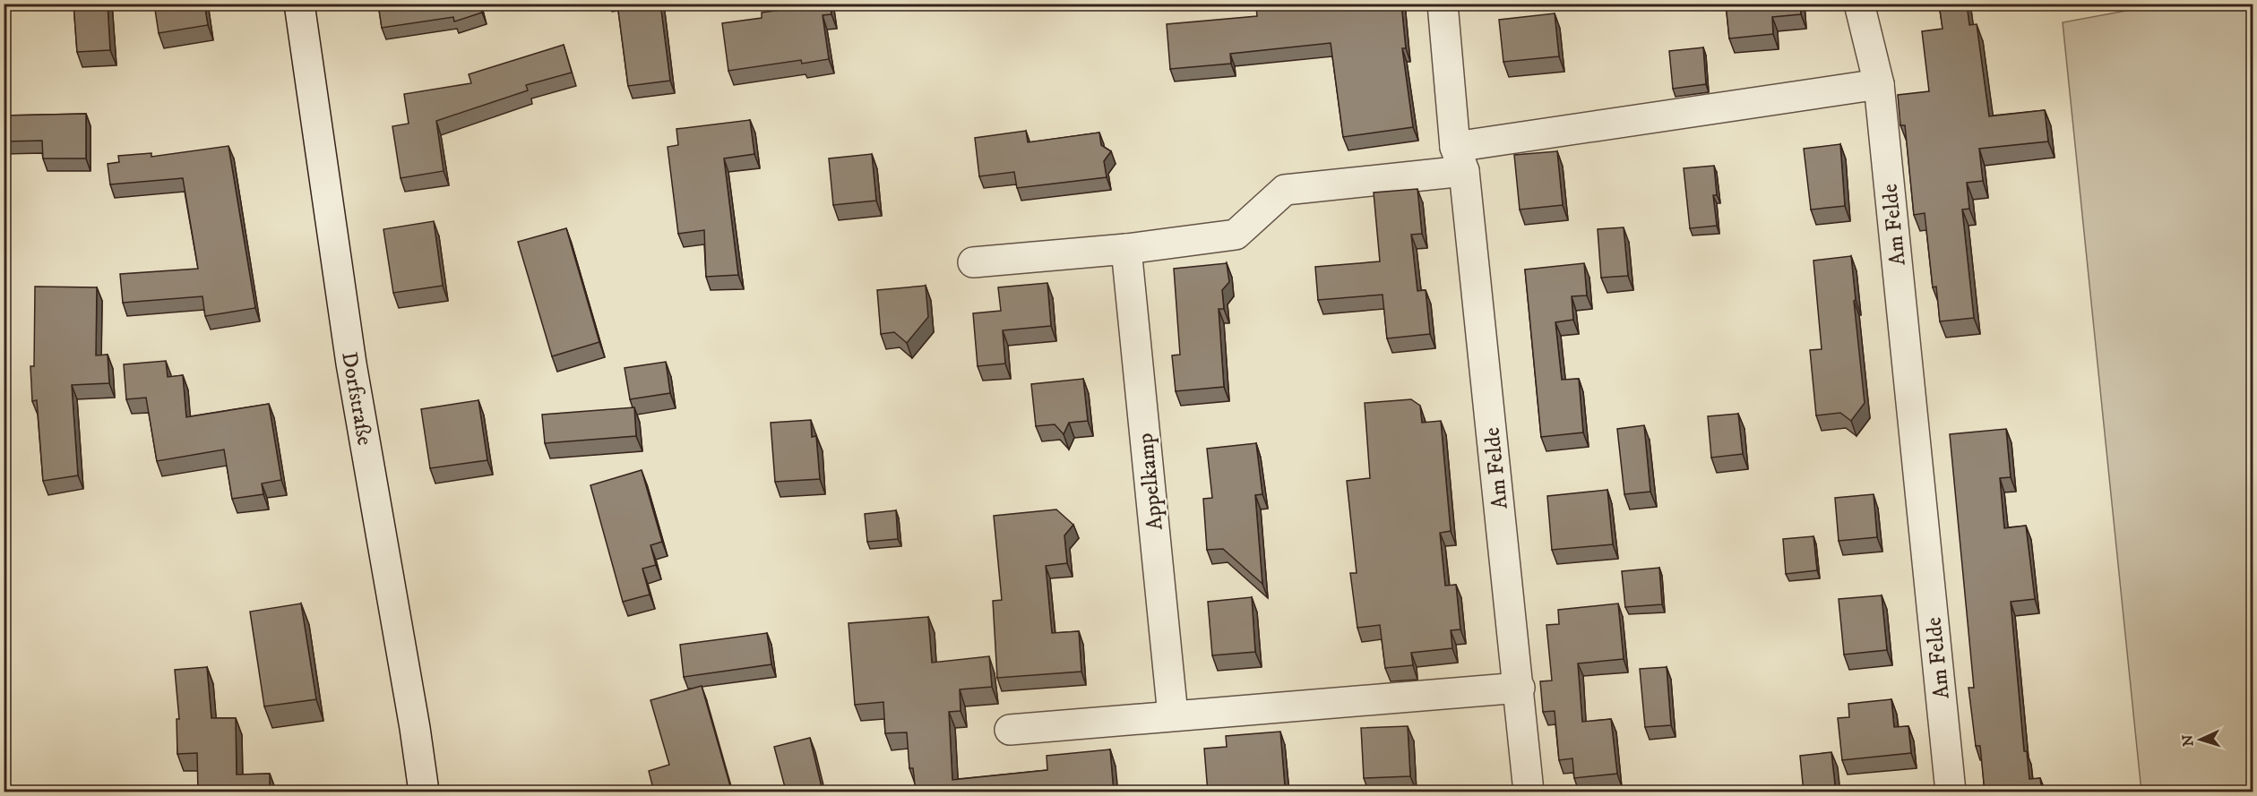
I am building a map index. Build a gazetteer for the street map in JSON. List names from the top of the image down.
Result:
{
  "streets": {
    "street": ["Am Felde", "Dorfstraße", "Appelkamp"]
  },
  "north": "left"
}
